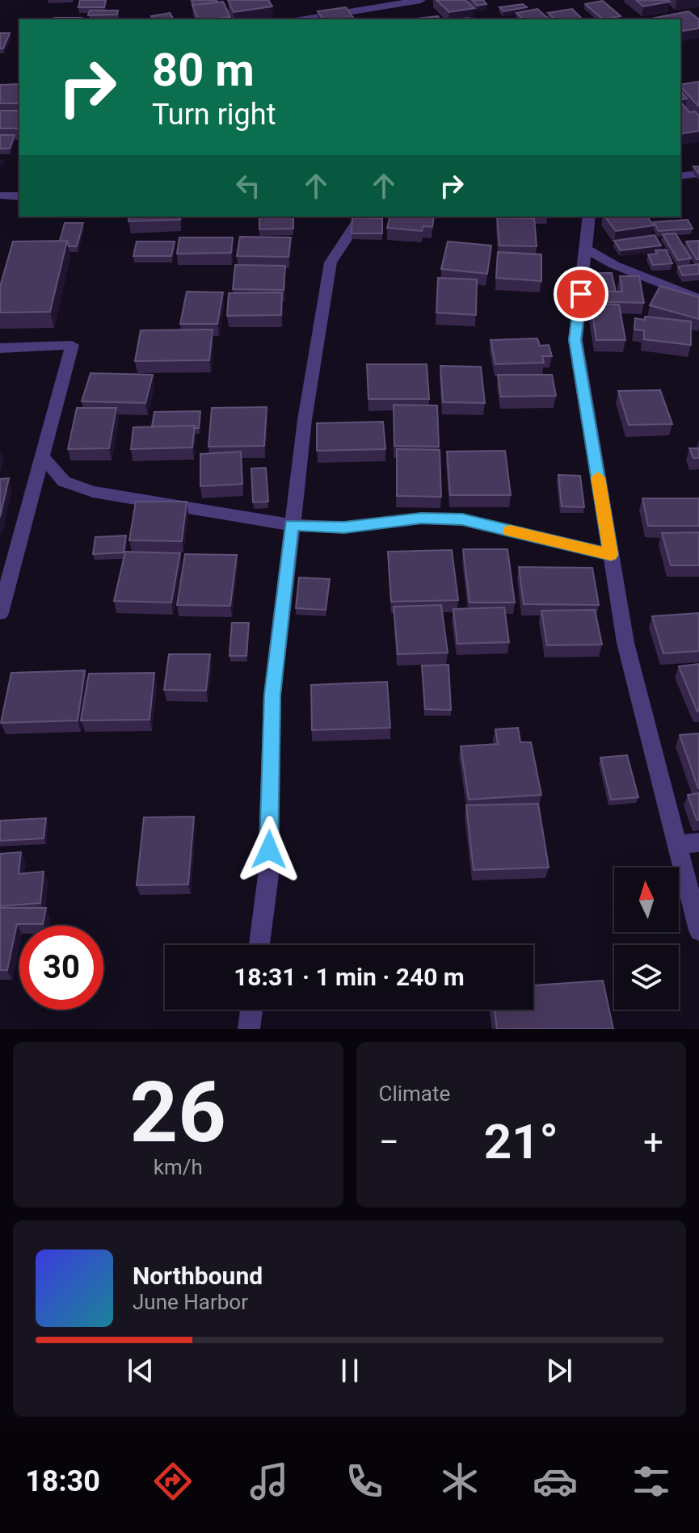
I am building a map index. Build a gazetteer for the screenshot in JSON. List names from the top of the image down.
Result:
{
  "north": "top",
  "page": {
    "turn": ["80 m", "Turn right"],
    "limit": "30",
    "trip": "18:31 · 1 min · 240 m",
    "tile": [
      ["26", "km/h"],
      "Climate"
    ],
    "heat": ["−", "21°", "+"],
    "song": ["Northbound", "June Harbor"],
    "tabs": "18:30"
  }
}
